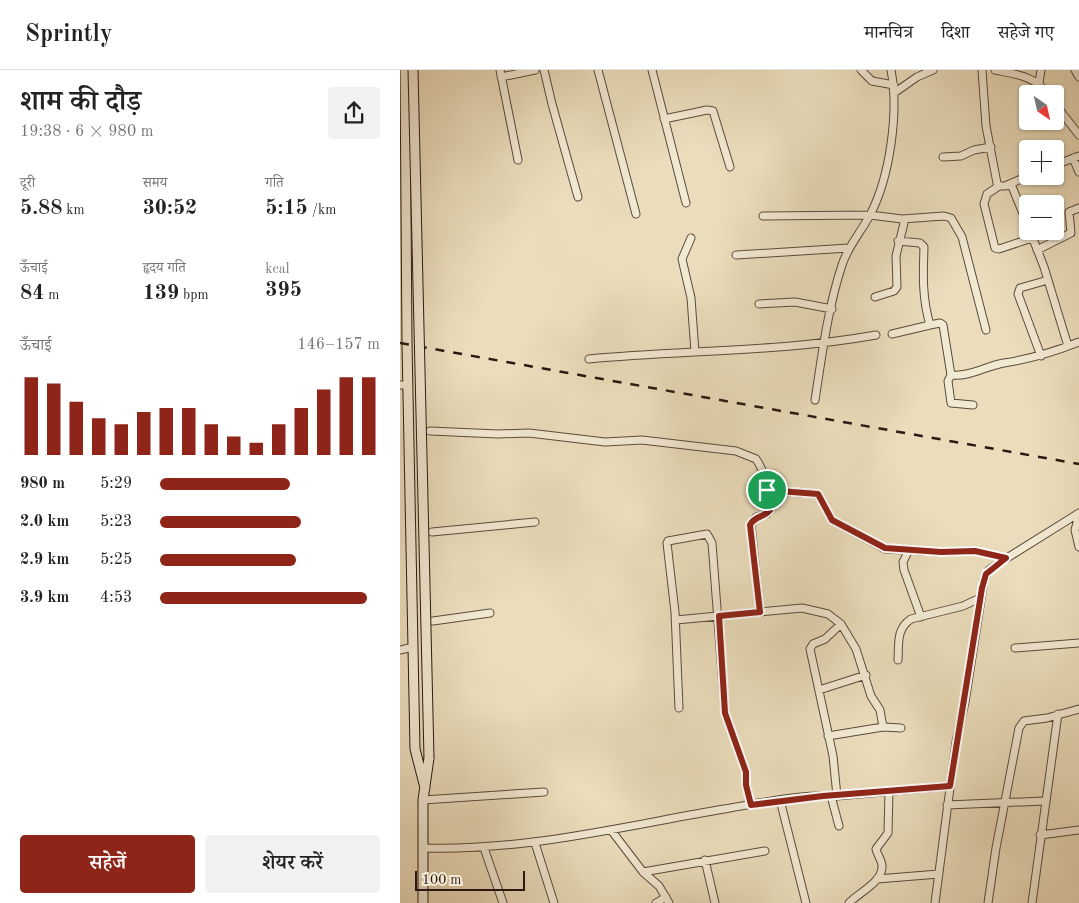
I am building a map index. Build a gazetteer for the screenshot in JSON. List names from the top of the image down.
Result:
{
  "scale_bar": "100 m",
  "north": "bottom right",
  "page": {
    "header": "Sprintly",
    "nav": ["मानचित्र", "दिशा", "सहेजे गए"],
    "heading": ["शाम की दौड़", "19:38 · 6 × 980 m"],
    "map_buttons": ["+", "−"],
    "stats": [
      ["दूरी", "5.88 km"],
      ["समय", "30:52"],
      ["गति", "5:15 /km"],
      ["ऊँचाई", "84 m"],
      ["हृदय गति", "139 bpm"],
      ["kcal", "395"]
    ],
    "chart": ["ऊँचाई", "146–157 m"],
    "list": [
      {
        "name": "980 m",
        "note": "5:29"
      },
      {
        "name": "2.0 km",
        "note": "5:23"
      },
      {
        "name": "2.9 km",
        "note": "5:25"
      },
      {
        "name": "3.9 km",
        "note": "4:53"
      }
    ],
    "buttons": ["सहेजें", "शेयर करें"],
    "scale": "100 m"
  }
}
